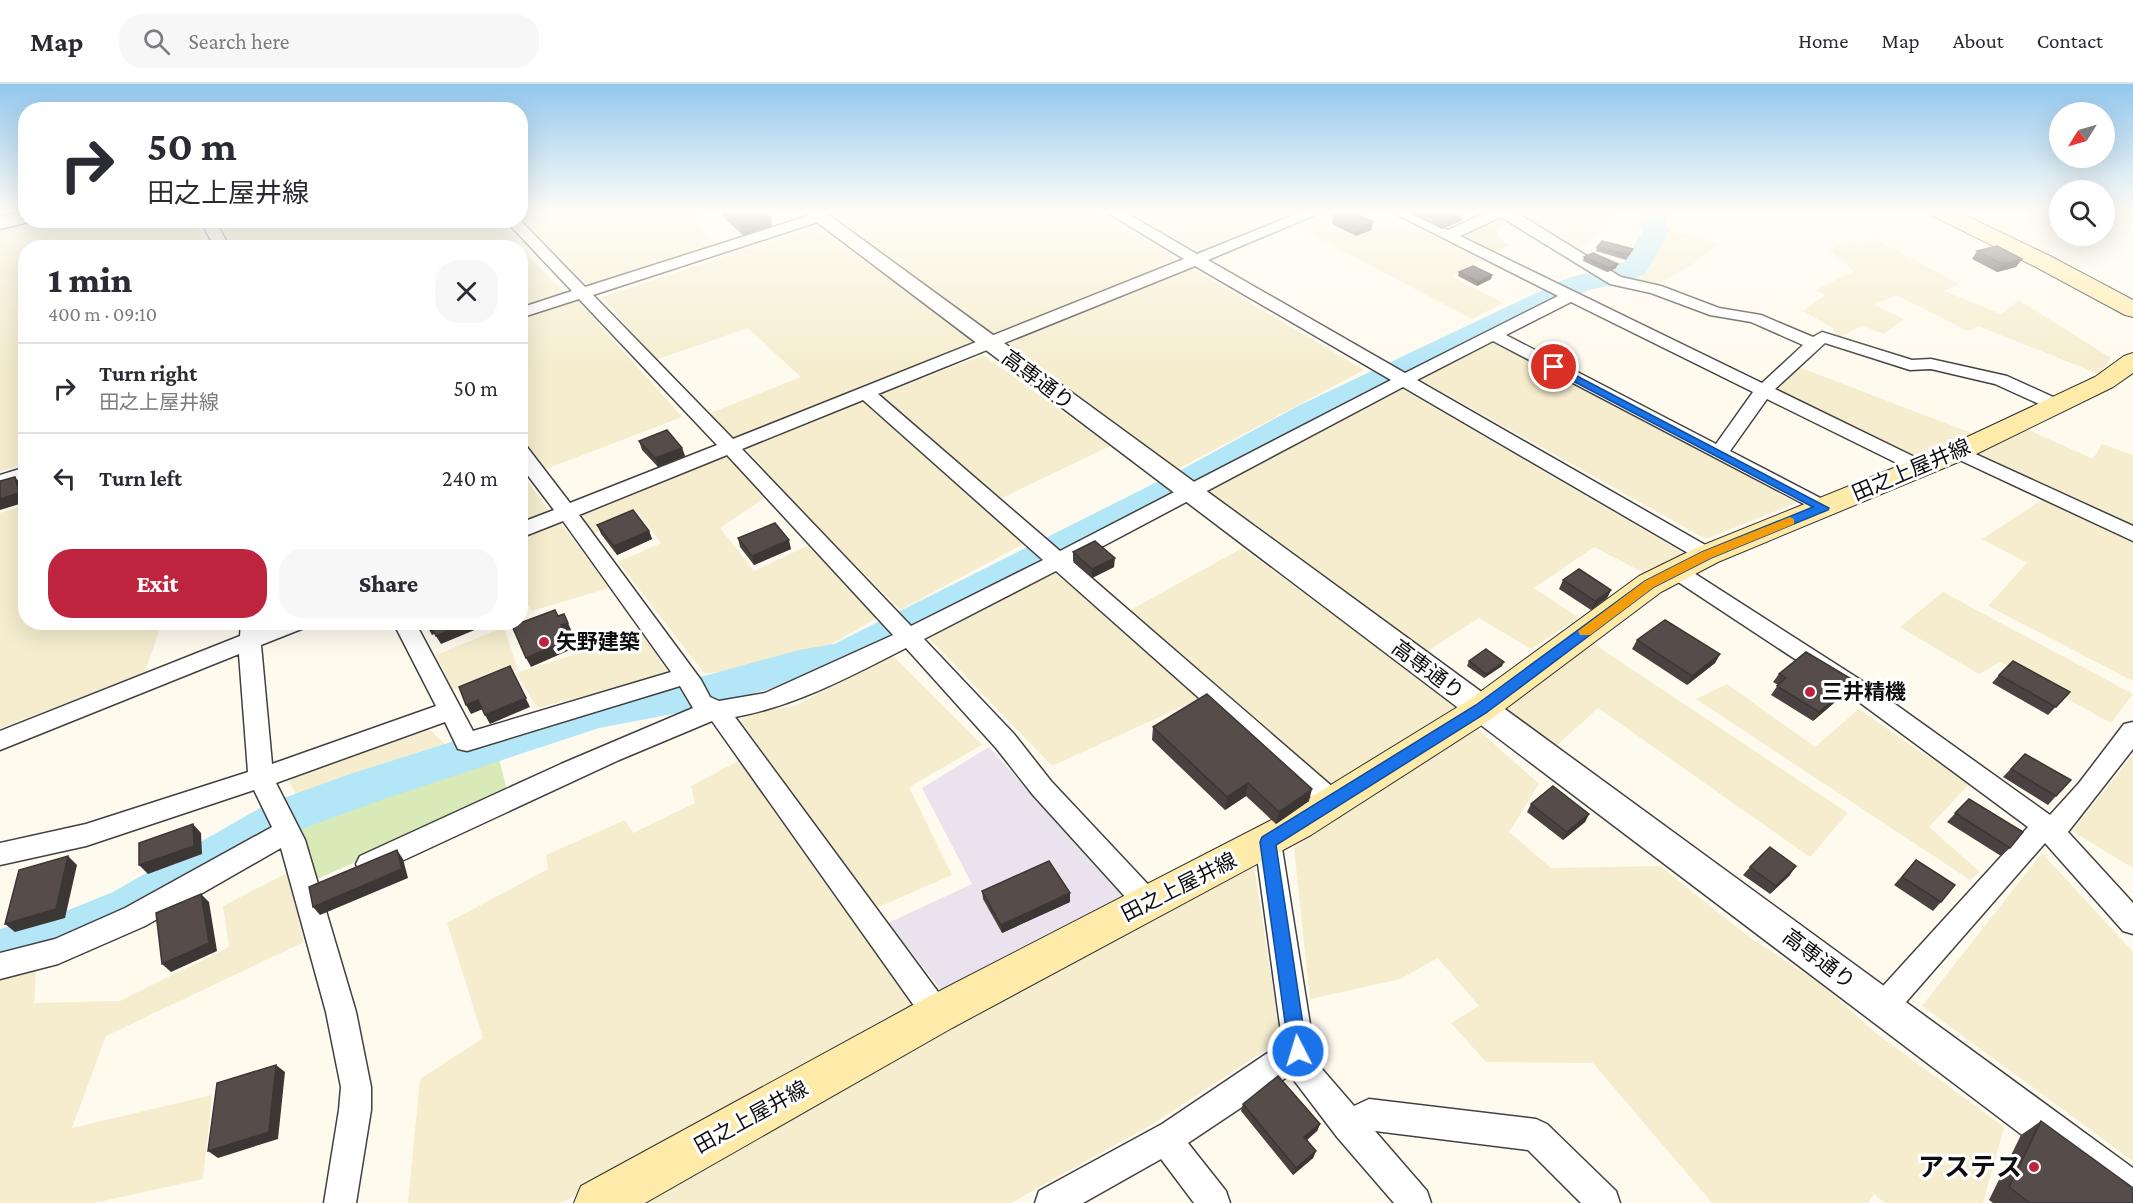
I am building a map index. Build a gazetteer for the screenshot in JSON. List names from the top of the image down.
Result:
{
  "streets": {
    "main road": ["田之上屋井線"],
    "street": ["高専通り"]
  },
  "crossings": [
    ["高専通り", "田之上屋井線"]
  ],
  "places": ["矢野建築", "三井精機", "アステス"],
  "north": "bottom left",
  "page": {
    "header": "Map",
    "search": "Search here",
    "nav": [
      "Home",
      "Map",
      "About",
      "Contact"
    ],
    "turn": ["50 m", "田之上屋井線"],
    "heading": ["1 min", "400 m · 09:10"],
    "list": [
      {
        "name": "Turn right",
        "note": "田之上屋井線",
        "value": "50 m"
      },
      {
        "name": "Turn left",
        "value": "240 m"
      }
    ],
    "buttons": ["Exit", "Share"]
  }
}
